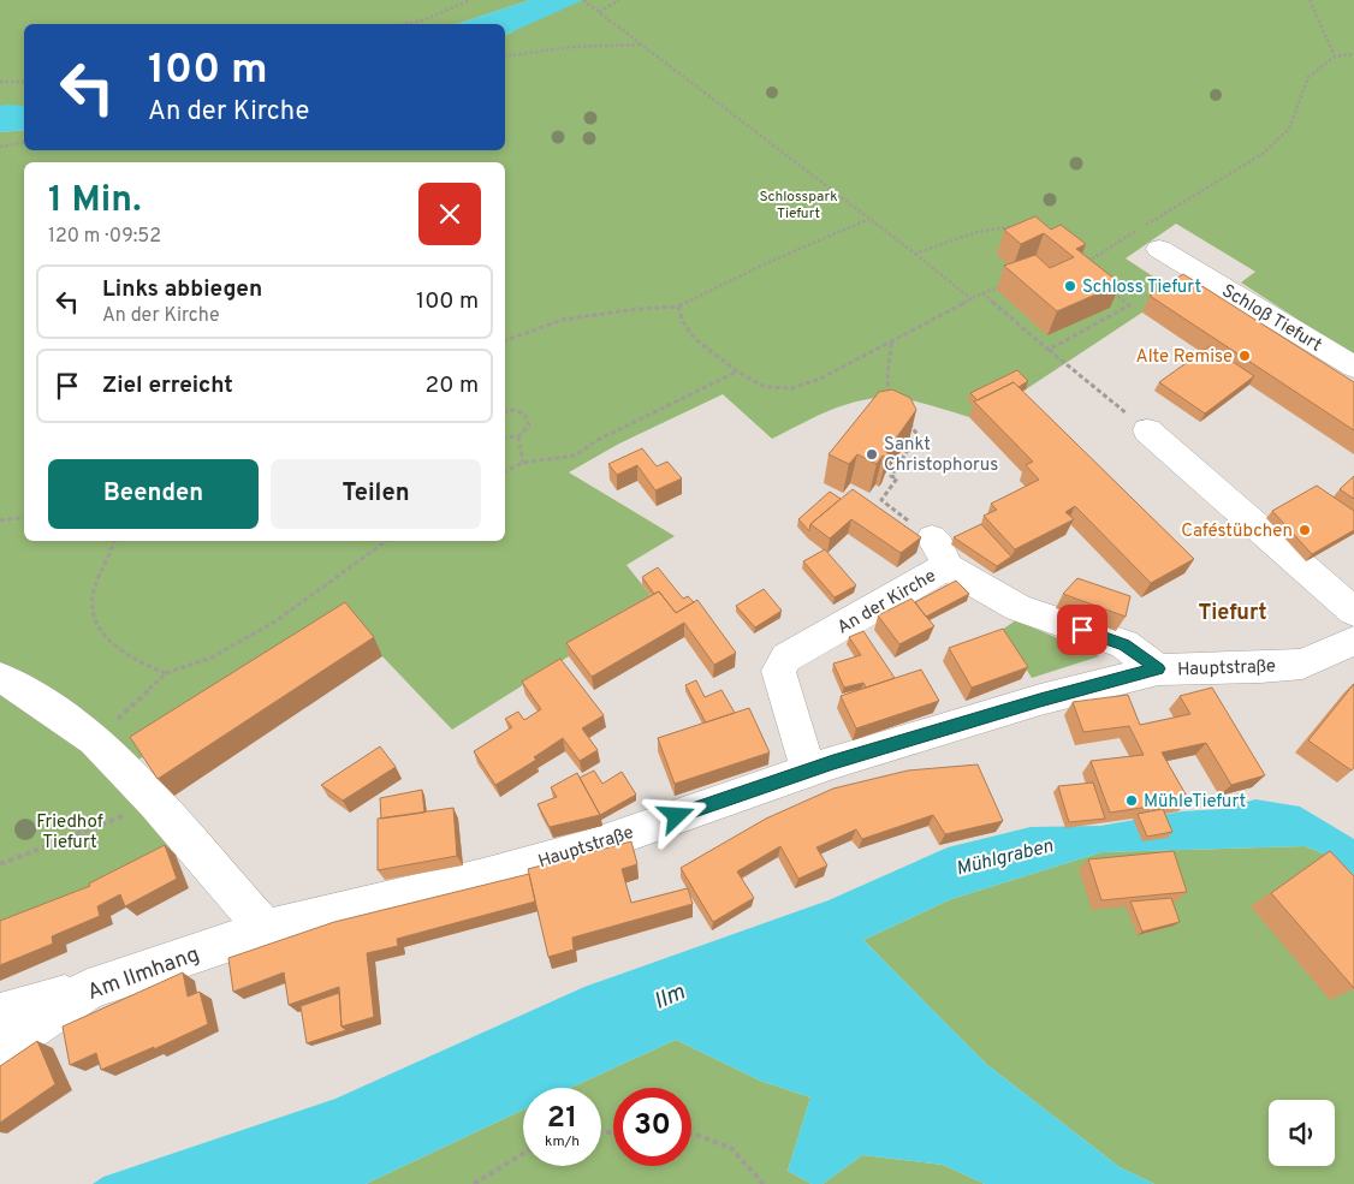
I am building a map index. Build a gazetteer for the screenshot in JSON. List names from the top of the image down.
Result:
{
  "streets": {
    "street": [
      "Schloß Tiefurt",
      "An der Kirche",
      "Hauptstraße",
      "Am Ilmhang"
    ]
  },
  "crossings": [
    ["An der Kirche", "Hauptstraße"],
    ["Hauptstraße", "Am Ilmhang"]
  ],
  "districts": ["Tiefurt"],
  "water": ["Mühlgraben", "Ilm"],
  "parks": ["Schlosspark Tiefurt", "Friedhof Tiefurt"],
  "places": [
    "Schloss Tiefurt",
    "Alte Remise",
    "Sankt Christophorus",
    "Caféstübchen",
    "MühleTiefurt"
  ],
  "page": {
    "turn": ["100 m", "An der Kirche"],
    "heading": ["1 Min.", "120 m · 09:52"],
    "list": [
      {
        "name": "Links abbiegen",
        "note": "An der Kirche",
        "value": "100 m"
      },
      {
        "name": "Ziel erreicht",
        "value": "20 m"
      }
    ],
    "buttons": ["Beenden", "Teilen"],
    "speed": "21 km/h",
    "limit": "30"
  }
}
